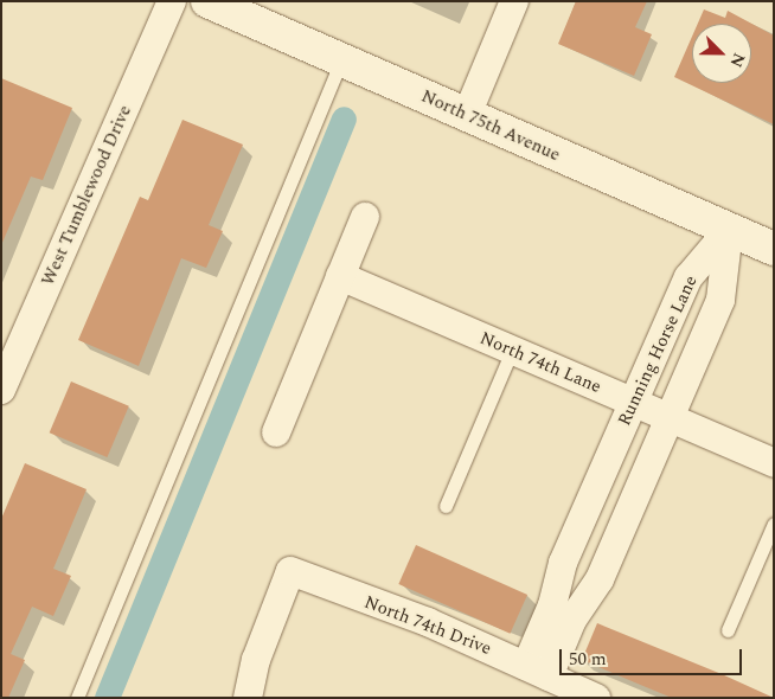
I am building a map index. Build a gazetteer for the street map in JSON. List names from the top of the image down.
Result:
{
  "streets": {
    "main road": ["North 75th Avenue"],
    "street": [
      "West Tumblewood Drive",
      "Running Horse Lane",
      "North 74th Lane",
      "North 74th Drive"
    ]
  },
  "crossings": [
    ["North 75th Avenue", "Running Horse Lane"],
    ["Running Horse Lane", "North 74th Lane"],
    ["Running Horse Lane", "North 74th Drive"]
  ],
  "scale_bar": "50 m",
  "north": "bottom right"
}
